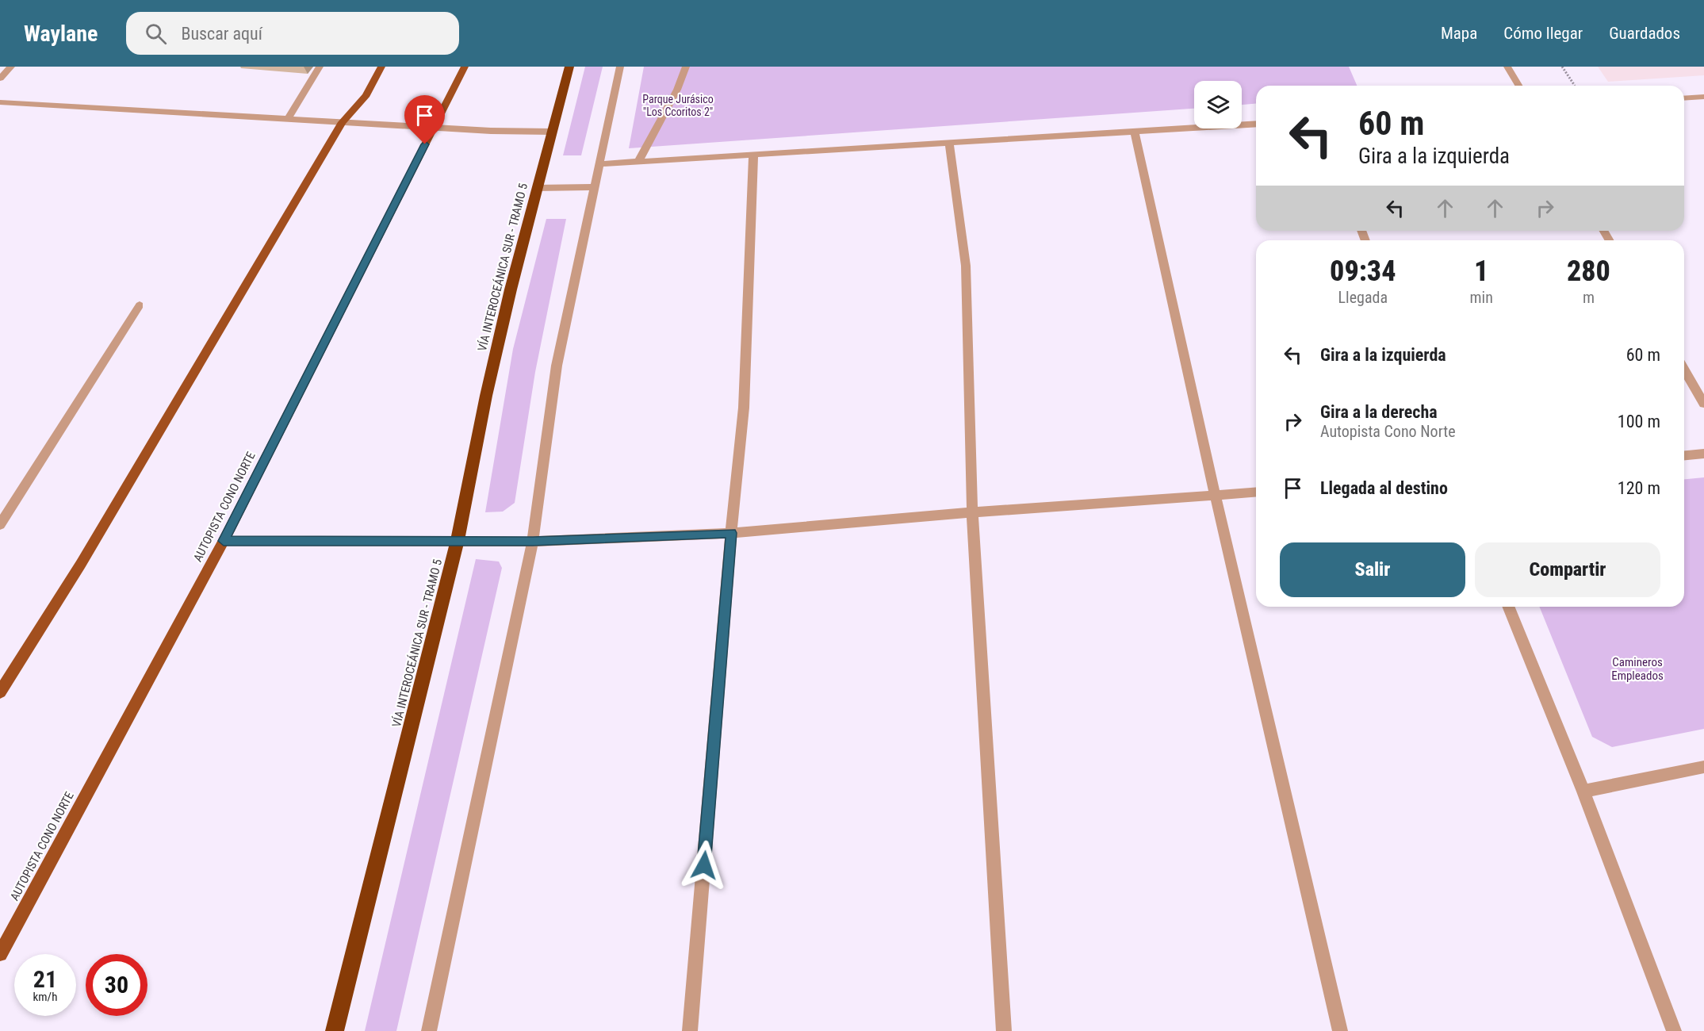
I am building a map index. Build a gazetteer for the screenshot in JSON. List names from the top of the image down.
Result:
{
  "streets": {
    "highway": ["VÍA INTEROCEÁNICA SUR - TRAMO 5"],
    "main road": ["AUTOPISTA CONO NORTE"]
  },
  "parks": ["Parque Jurásico \"Los Ccoritos 2\"", "Camineros Empleados"],
  "page": {
    "header": "Waylane",
    "search": "Buscar aquí",
    "nav": ["Mapa", "Cómo llegar", "Guardados"],
    "turn": ["60 m", "Gira a la izquierda"],
    "eta": [
      "09:34",
      "Llegada",
      "1",
      "min",
      "280",
      "m"
    ],
    "list": [
      {
        "name": "Gira a la izquierda",
        "value": "60 m"
      },
      {
        "name": "Gira a la derecha",
        "note": "Autopista Cono Norte",
        "value": "100 m"
      },
      {
        "name": "Llegada al destino",
        "value": "120 m"
      }
    ],
    "buttons": ["Salir", "Compartir"],
    "speed": "21 km/h",
    "limit": "30"
  }
}
